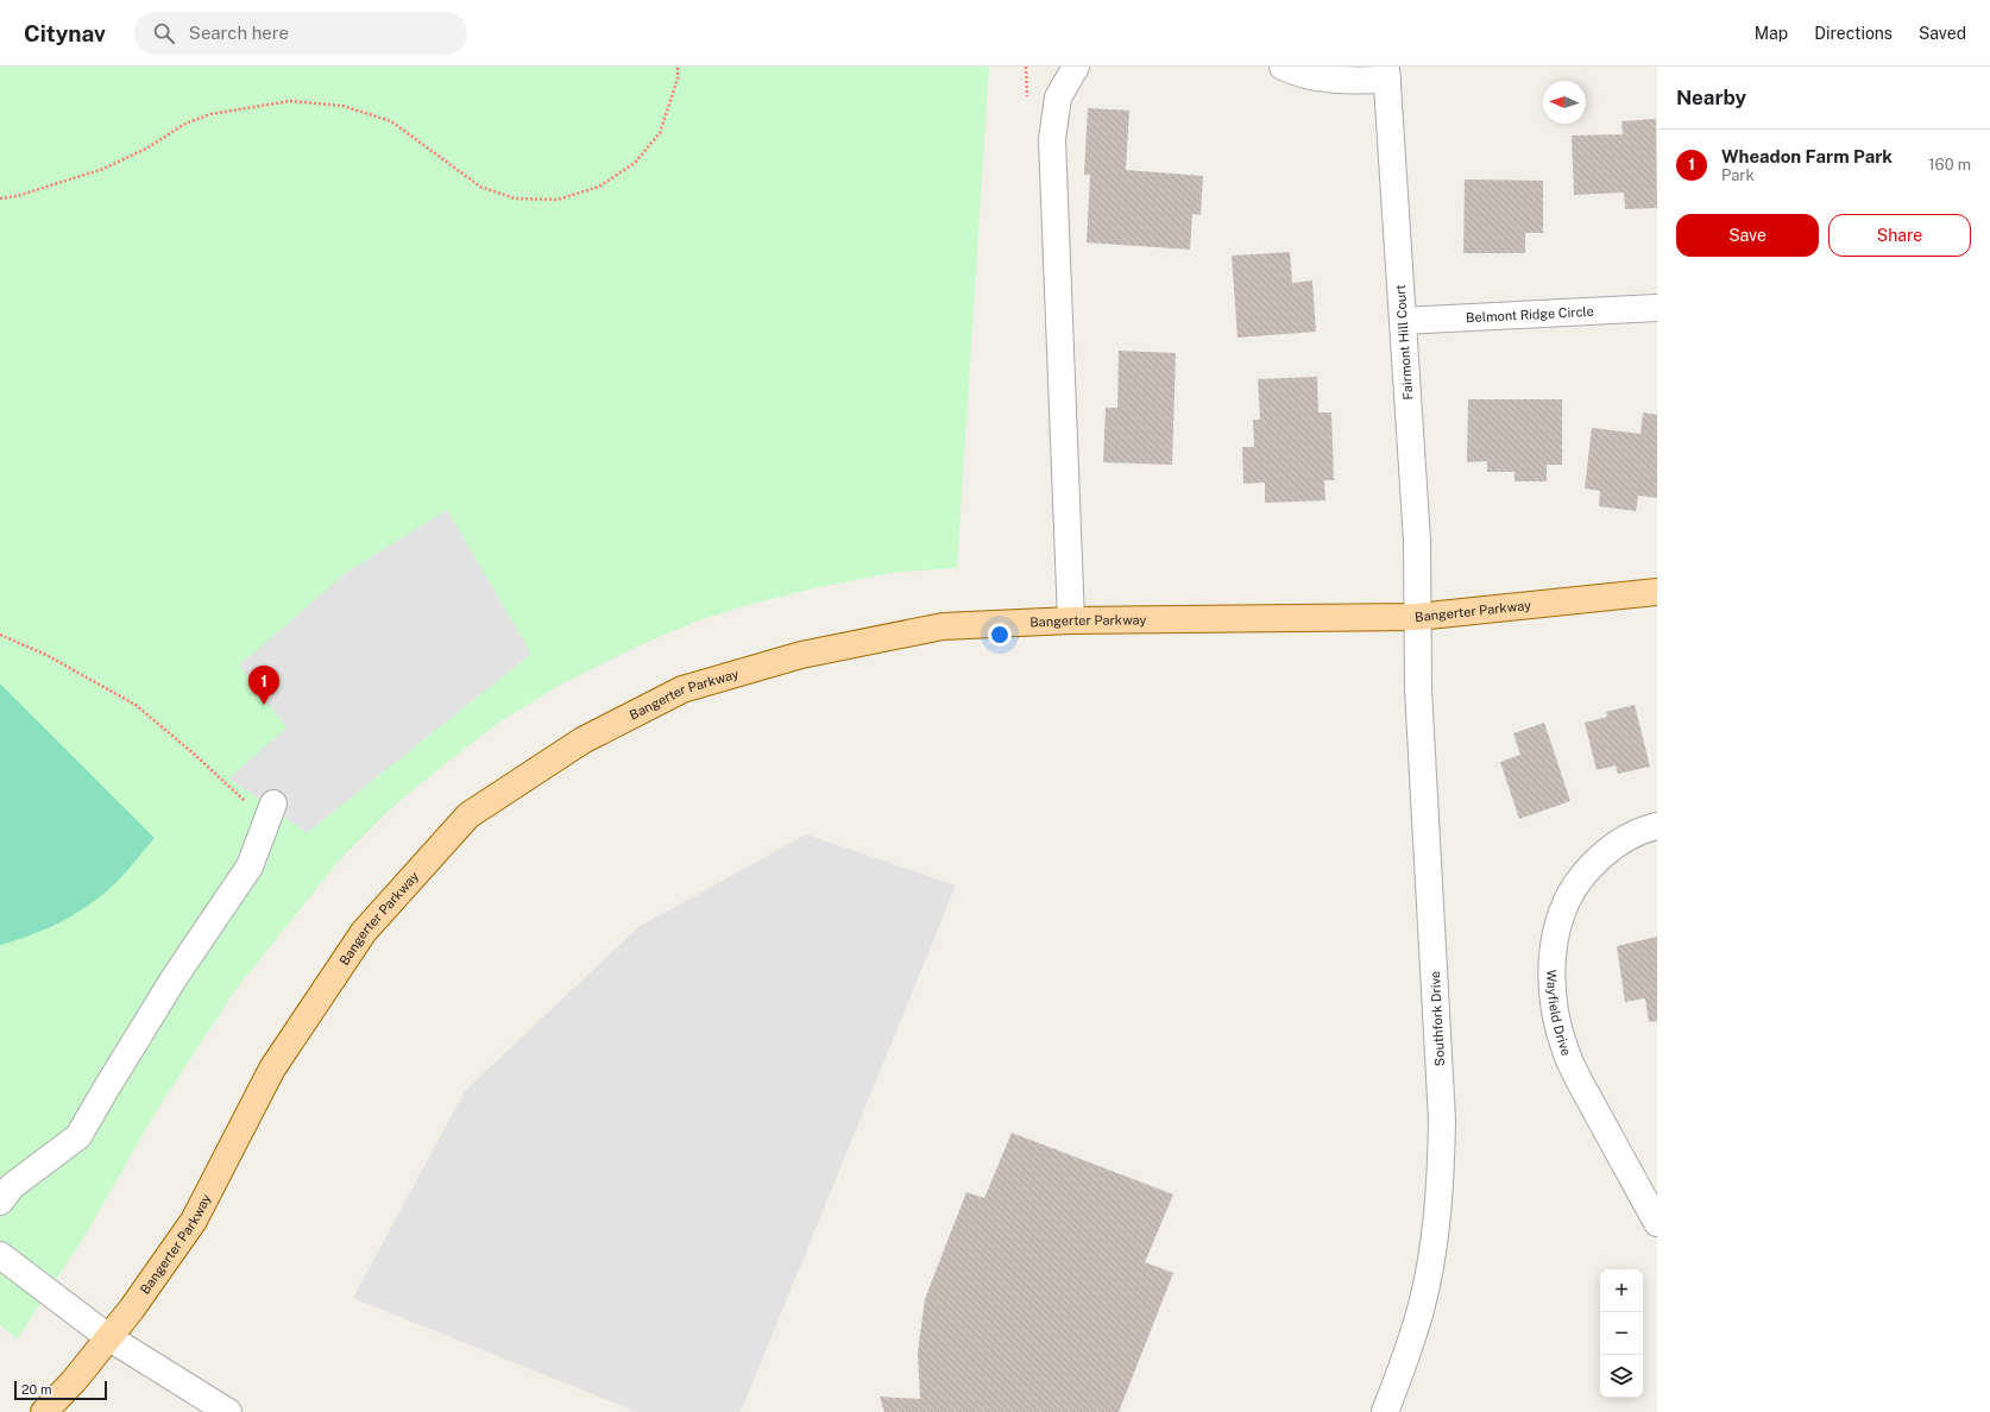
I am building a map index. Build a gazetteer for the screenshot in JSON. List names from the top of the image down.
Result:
{
  "streets": {
    "main road": ["Bangerter Parkway"],
    "street": [
      "Belmont Ridge Circle",
      "Fairmont Hill Court",
      "Wayfield Drive",
      "Southfork Drive"
    ]
  },
  "crossings": [
    ["Belmont Ridge Circle", "Fairmont Hill Court"],
    ["Fairmont Hill Court", "Bangerter Parkway"],
    ["Fairmont Hill Court", "Southfork Drive"],
    ["Bangerter Parkway", "Southfork Drive"]
  ],
  "scale_bar": "20 m",
  "north": "left",
  "page": {
    "header": "Citynav",
    "search": "Search here",
    "nav": ["Map", "Directions", "Saved"],
    "heading": "Nearby",
    "list": [
      {
        "mark": "1",
        "name": "Wheadon Farm Park",
        "note": "Park",
        "value": "160 m"
      }
    ],
    "buttons": ["Save", "Share"],
    "pins": "1",
    "map_buttons": ["+", "−"],
    "scale": "20 m"
  }
}
